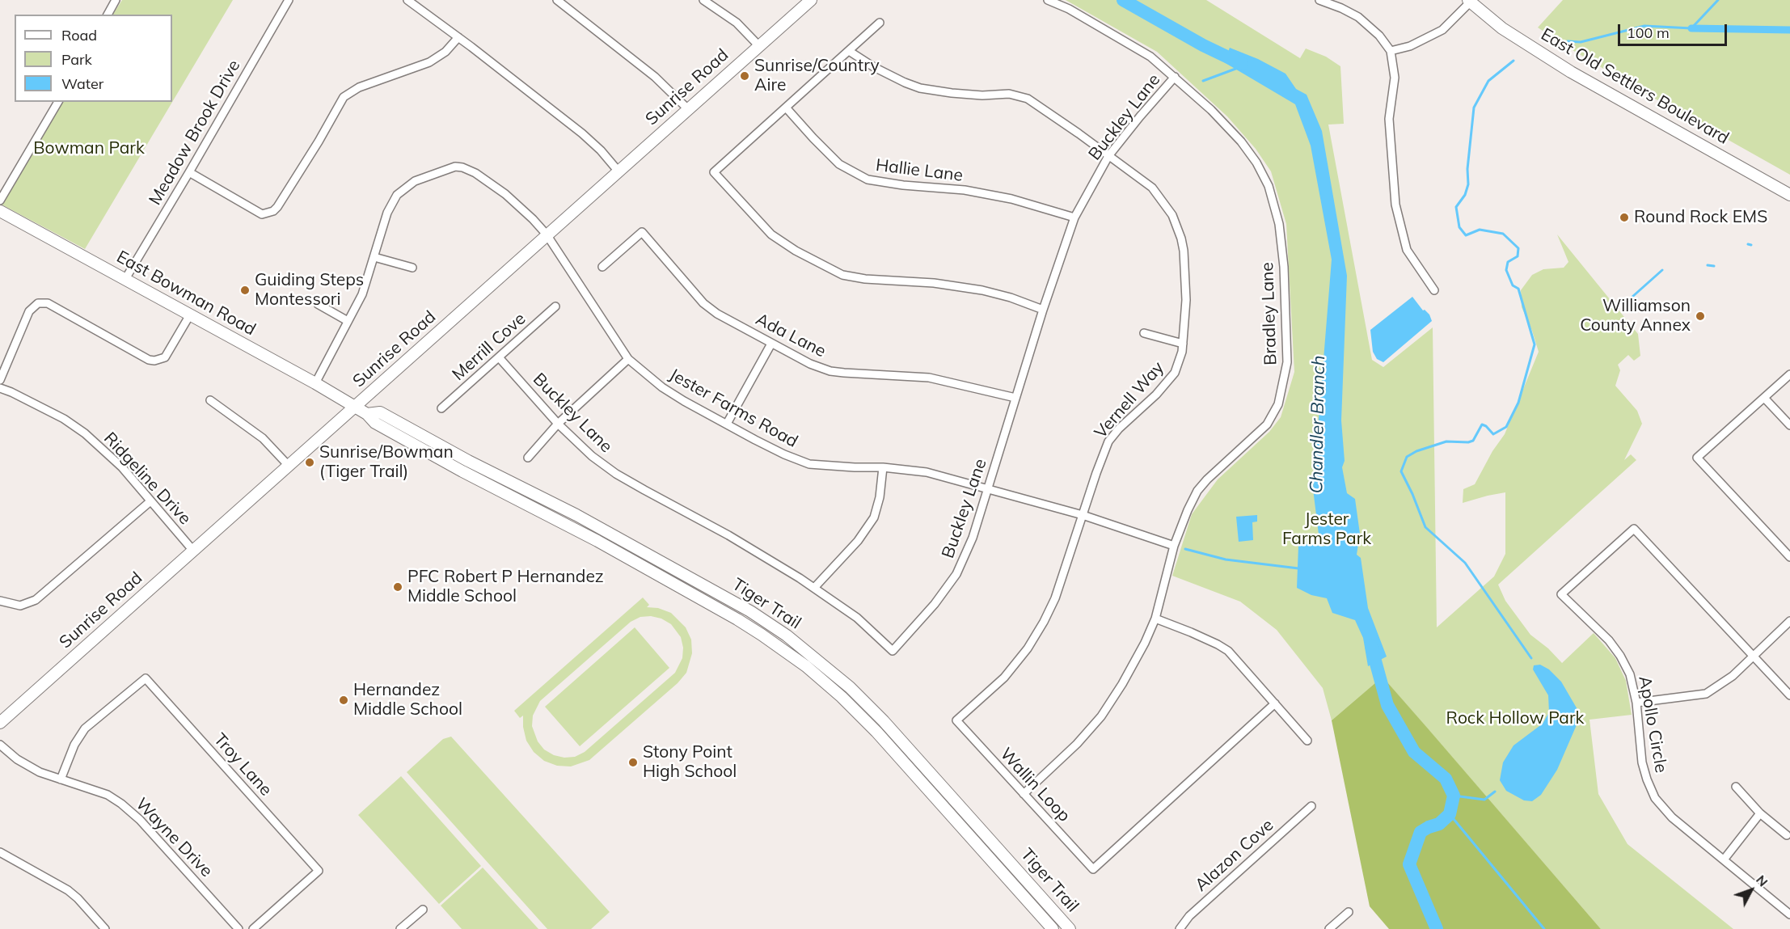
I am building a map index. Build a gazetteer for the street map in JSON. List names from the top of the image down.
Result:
{
  "streets": {
    "street": [
      "East Old Settlers Boulevard",
      "Sunrise Road",
      "Buckley Lane",
      "Meadow Brook Drive",
      "Hallie Lane",
      "East Bowman Road",
      "Bradley Lane",
      "Ada Lane",
      "Merrill Cove",
      "Vernell Way",
      "Jester Farms Road",
      "Ridgeline Drive",
      "Tiger Trail",
      "Apollo Circle",
      "Troy Lane",
      "Wallin Loop",
      "Wayne Drive",
      "Alazon Cove"
    ]
  },
  "crossings": [
    ["Sunrise Road", "East Bowman Road"],
    ["Sunrise Road", "Jester Farms Road"],
    ["Sunrise Road", "Ridgeline Drive"],
    ["Sunrise Road", "Tiger Trail"],
    ["Buckley Lane", "Hallie Lane"],
    ["Buckley Lane", "Bradley Lane"],
    ["Buckley Lane", "Ada Lane"],
    ["Buckley Lane", "Merrill Cove"],
    ["Buckley Lane", "Vernell Way"],
    ["Buckley Lane", "Jester Farms Road"],
    ["Meadow Brook Drive", "East Bowman Road"],
    ["East Bowman Road", "Jester Farms Road"],
    ["East Bowman Road", "Tiger Trail"],
    ["Bradley Lane", "Jester Farms Road"],
    ["Bradley Lane", "Wallin Loop"],
    ["Vernell Way", "Jester Farms Road"],
    ["Vernell Way", "Wallin Loop"],
    ["Jester Farms Road", "Wallin Loop"],
    ["Troy Lane", "Wayne Drive"]
  ],
  "water": ["Chandler Branch"],
  "parks": ["Bowman Park", "Jester Farms Park", "Rock Hollow Park"],
  "places": [
    "Sunrise/Country Aire",
    "Round Rock EMS",
    "Guiding Steps Montessori",
    "Williamson County Annex",
    "Sunrise/Bowman (Tiger Trail)",
    "PFC Robert P Hernandez Middle School",
    "Hernandez Middle School",
    "Stony Point High School"
  ],
  "legend": ["Road", "Park", "Water"],
  "scale_bar": "100 m",
  "north": "top right"
}
